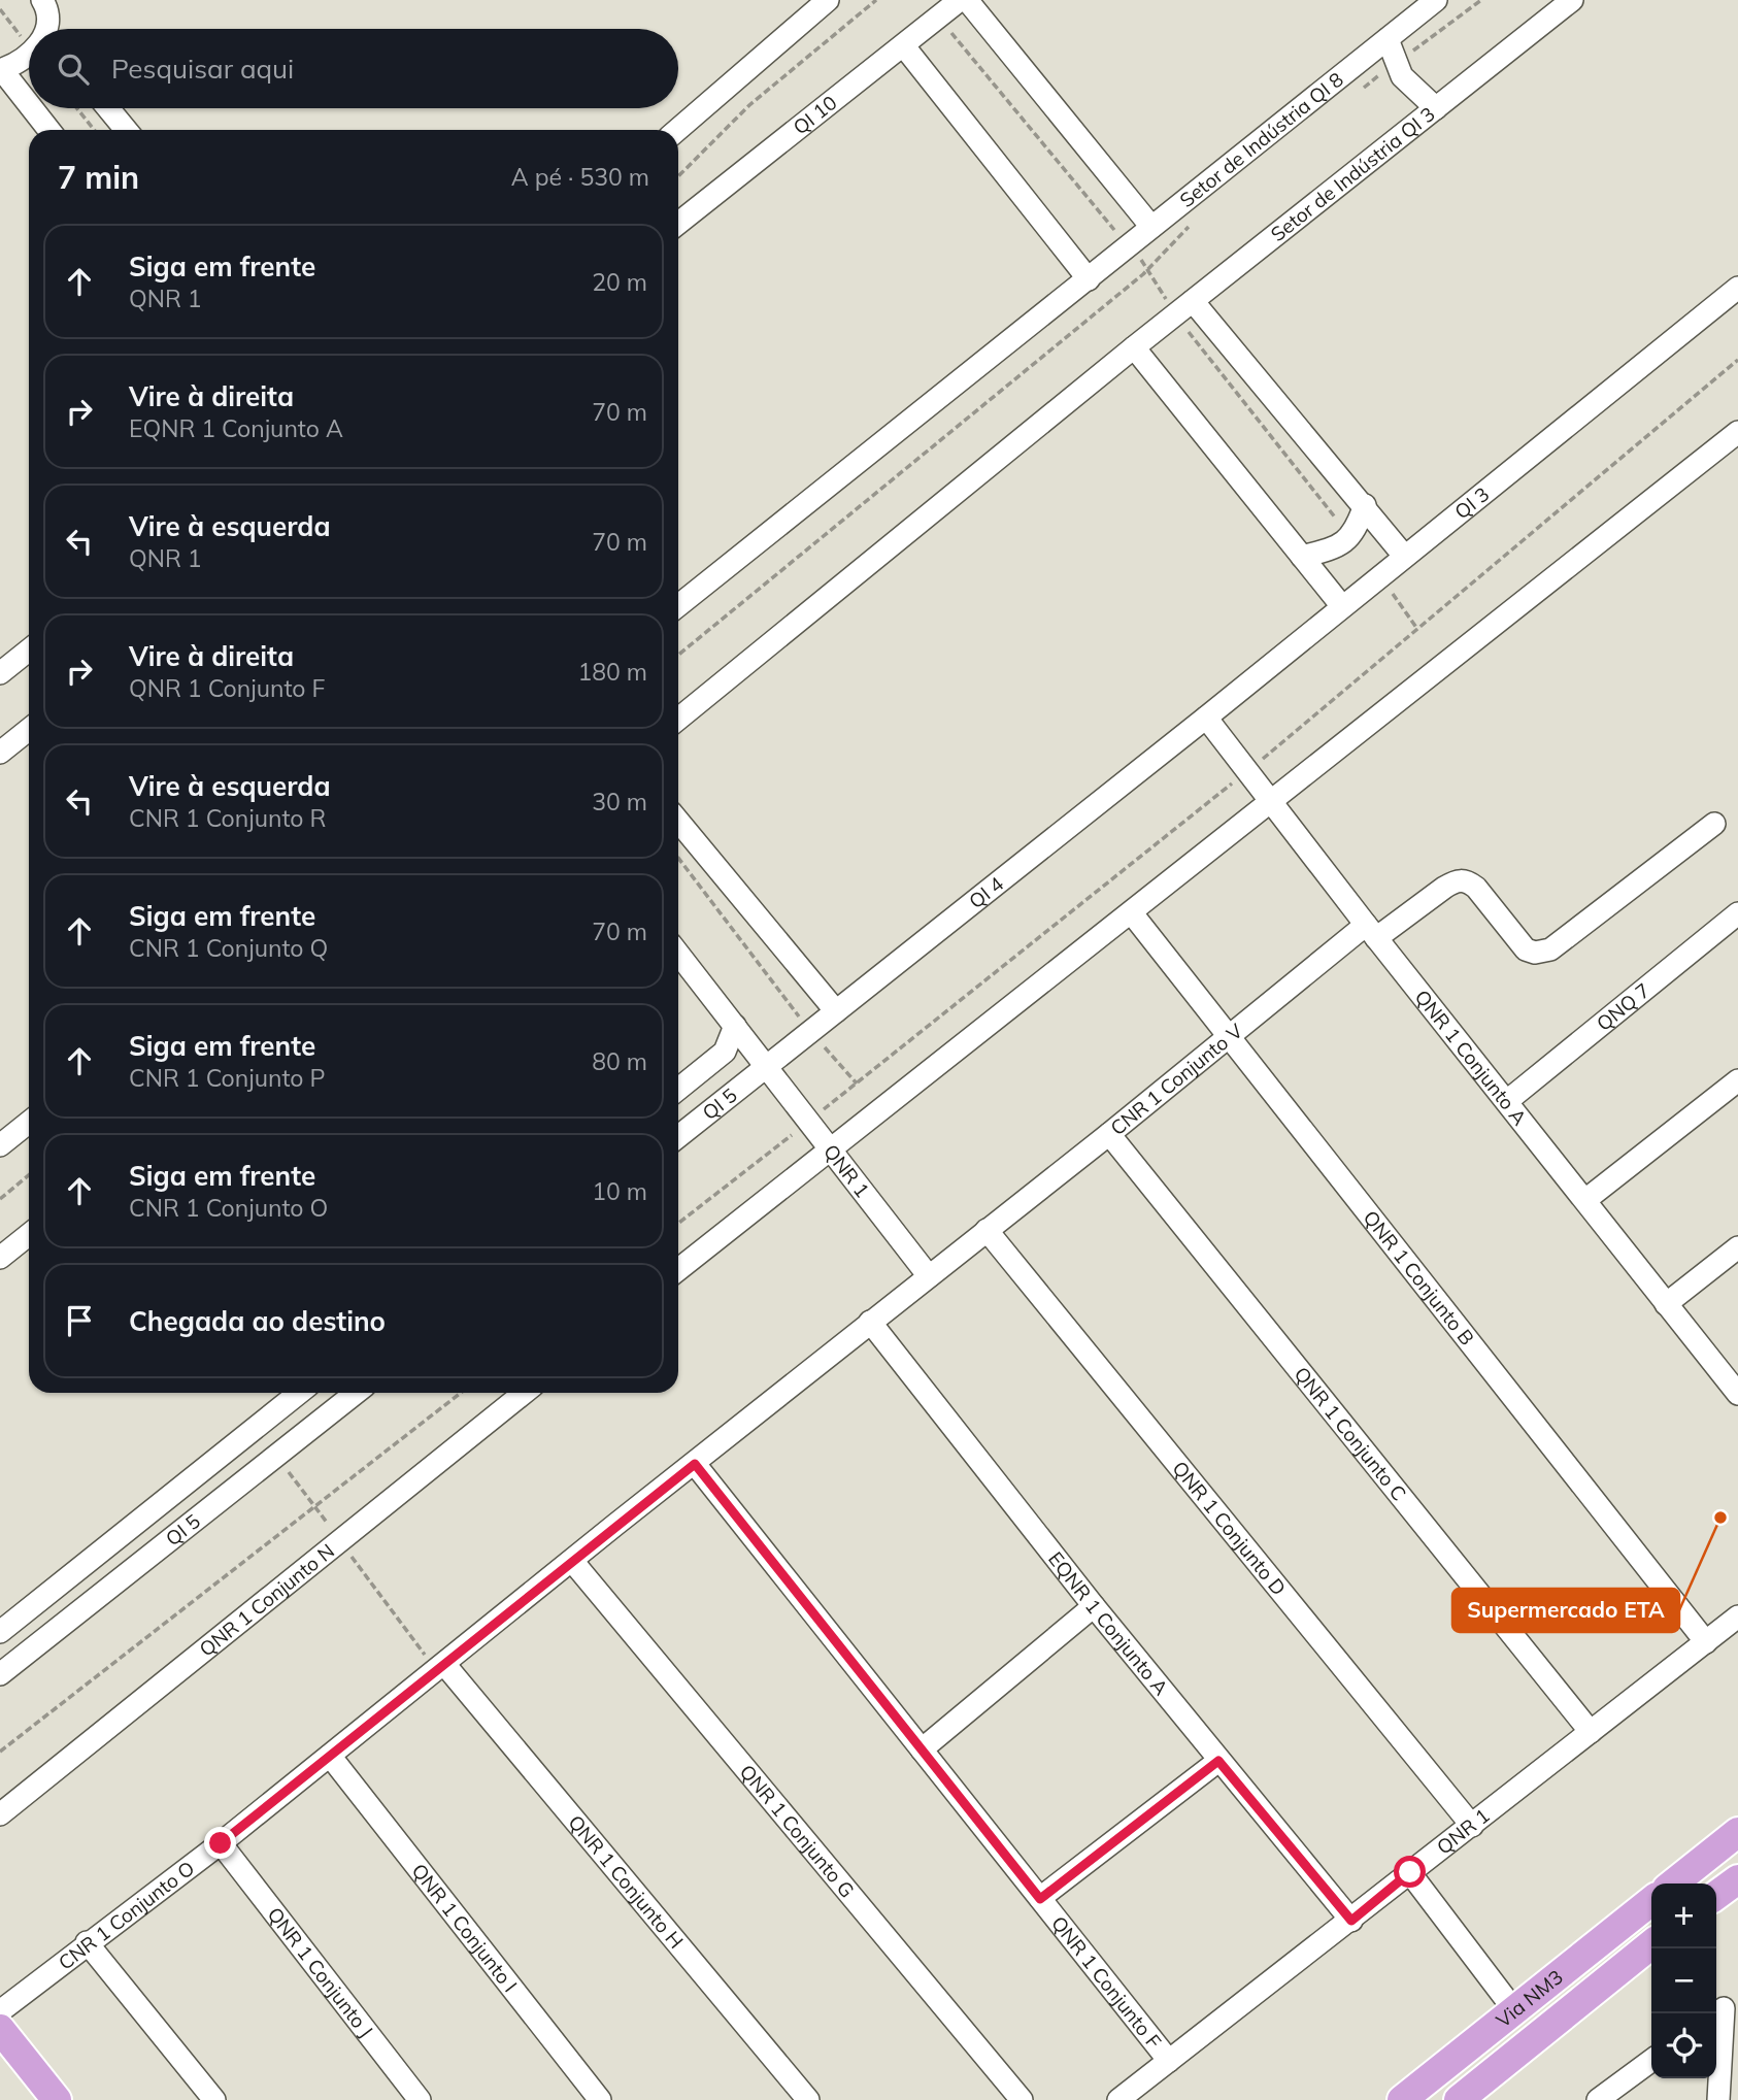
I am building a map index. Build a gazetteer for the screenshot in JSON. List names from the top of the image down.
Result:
{
  "streets": {
    "main road": ["Via NM3"],
    "street": [
      "QI 10",
      "Setor de Indústria QI 8",
      "Setor de Indústria QI 3",
      "QI 3",
      "QI 4",
      "QNQ 7",
      "QNR 1 Conjunto A",
      "CNR 1 Conjunto V",
      "QI 5",
      "QNR 1",
      "QNR 1 Conjunto B",
      "QNR 1 Conjunto C",
      "QNR 1 Conjunto D",
      "QNR 1 Conjunto N",
      "EQNR 1 Conjunto A",
      "QNR 1 Conjunto G",
      "QNR 1 Conjunto H",
      "CNR 1 Conjunto O",
      "QNR 1 Conjunto I",
      "QNR 1 Conjunto J",
      "QNR 1 Conjunto F"
    ]
  },
  "crossings": [
    ["QI 3", "QI 4"],
    ["QI 3", "QNR 1 Conjunto A"],
    ["QI 4", "QNR 1 Conjunto A"],
    ["QI 4", "QI 5"],
    ["QI 4", "QNR 1"],
    ["QNQ 7", "QNR 1 Conjunto A"],
    ["QNR 1 Conjunto A", "CNR 1 Conjunto V"],
    ["CNR 1 Conjunto V", "QNR 1 Conjunto B"],
    ["CNR 1 Conjunto V", "QNR 1 Conjunto C"],
    ["CNR 1 Conjunto V", "QNR 1 Conjunto D"],
    ["QI 5", "QNR 1"],
    ["QNR 1", "QNR 1 Conjunto B"],
    ["QNR 1", "QNR 1 Conjunto C"],
    ["QNR 1", "QNR 1 Conjunto D"],
    ["QNR 1", "EQNR 1 Conjunto A"],
    ["QNR 1", "QNR 1 Conjunto F"],
    ["EQNR 1 Conjunto A", "CNR 1 Conjunto O"],
    ["QNR 1 Conjunto G", "CNR 1 Conjunto O"],
    ["QNR 1 Conjunto H", "CNR 1 Conjunto O"],
    ["CNR 1 Conjunto O", "QNR 1 Conjunto I"],
    ["CNR 1 Conjunto O", "QNR 1 Conjunto J"],
    ["CNR 1 Conjunto O", "QNR 1 Conjunto F"]
  ],
  "places": ["Supermercado ETA"],
  "page": {
    "search": "Pesquisar aqui",
    "heading": ["7 min", "A pé · 530 m"],
    "list": [
      ["Siga em frente", "QNR 1", "20 m"],
      ["Vire à direita", "EQNR 1 Conjunto A", "70 m"],
      ["Vire à esquerda", "QNR 1", "70 m"],
      ["Vire à direita", "QNR 1 Conjunto F", "180 m"],
      ["Vire à esquerda", "CNR 1 Conjunto R", "30 m"],
      ["Siga em frente", "CNR 1 Conjunto Q", "70 m"],
      ["Siga em frente", "CNR 1 Conjunto P", "80 m"],
      ["Siga em frente", "CNR 1 Conjunto O", "10 m"],
      "Chegada ao destino"
    ],
    "map_buttons": ["+", "−"]
  }
}
